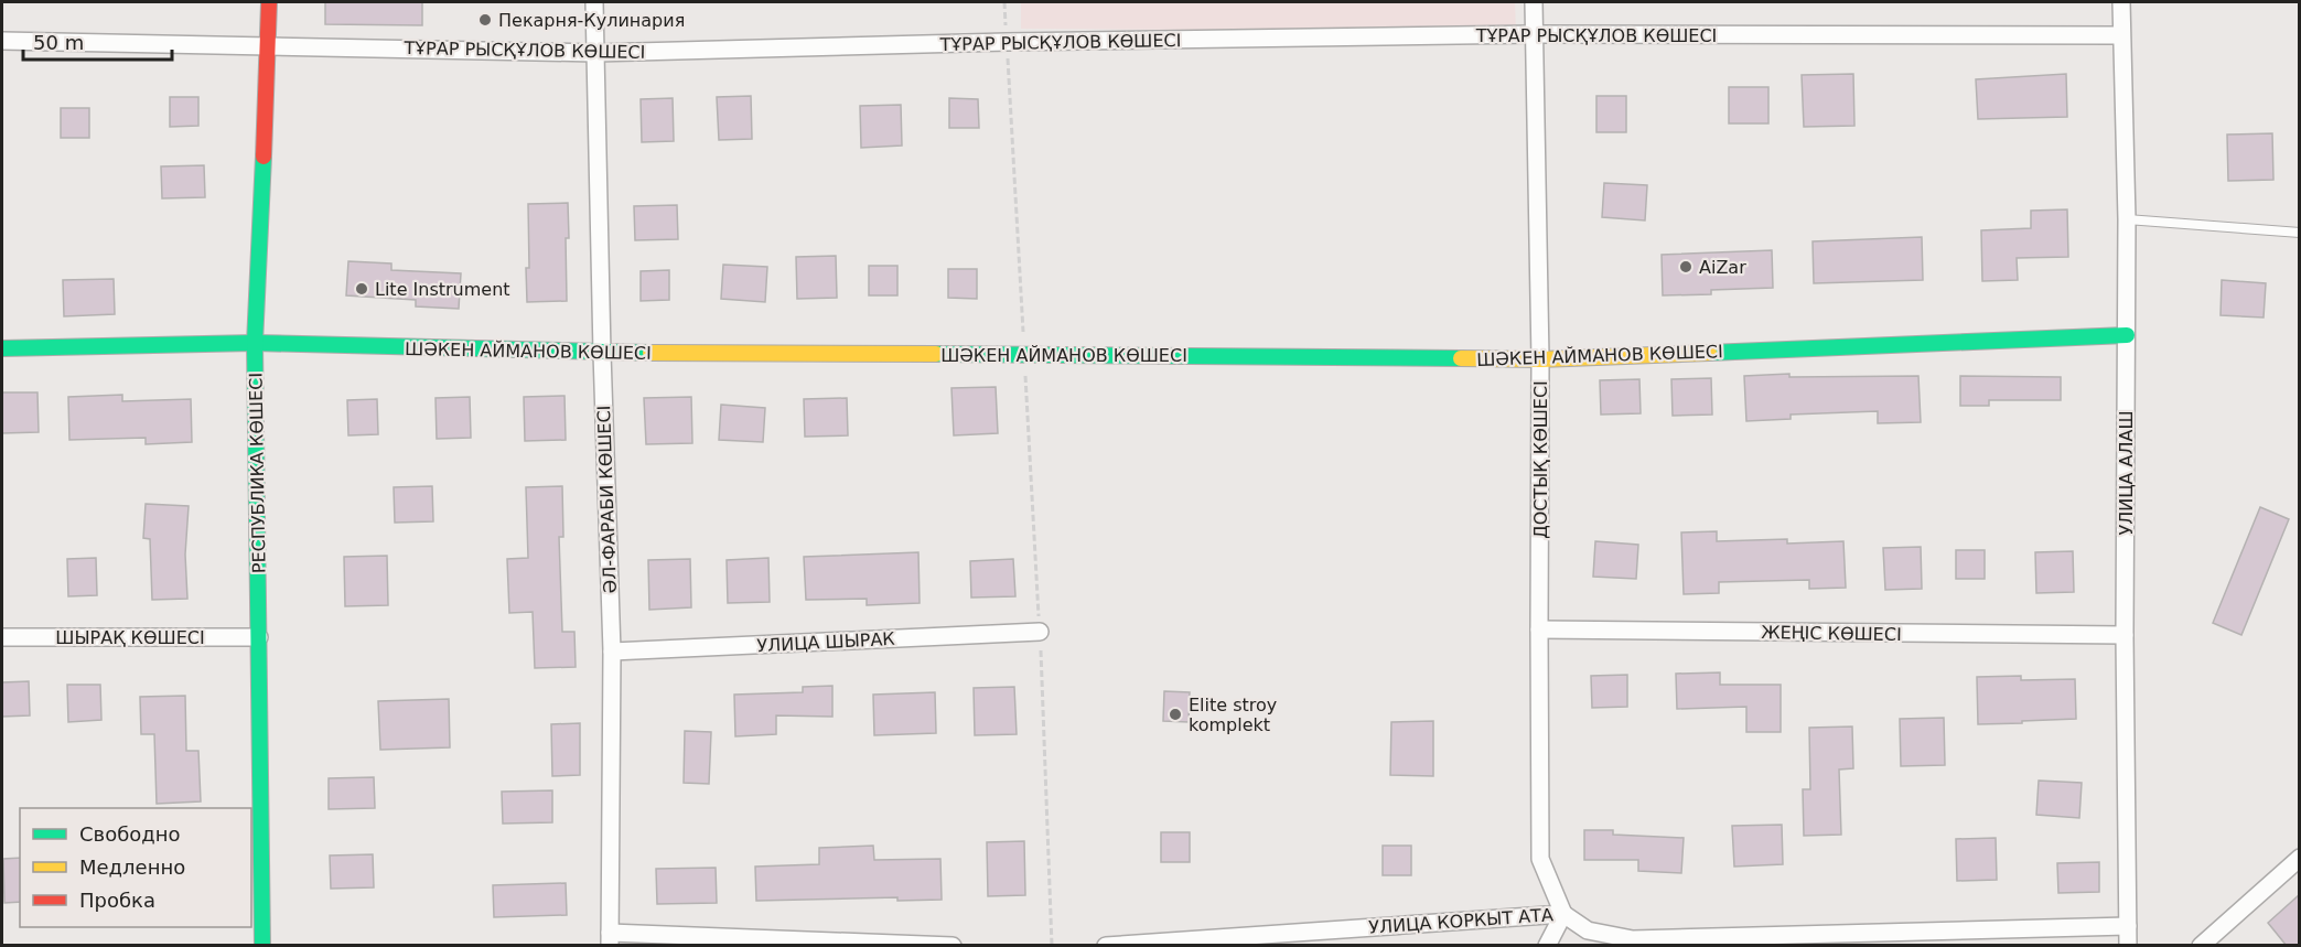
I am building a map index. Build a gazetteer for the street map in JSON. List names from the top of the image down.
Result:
{
  "streets": {
    "street": [
      "ТҰРАР РЫСҚҰЛОВ КӨШЕСІ",
      "ШӘКЕН АЙМАНОВ КӨШЕСІ",
      "ДОСТЫҚ КӨШЕСІ",
      "РЕСПУБЛИКА КӨШЕСІ",
      "УЛИЦА АЛАШ",
      "ӘЛ-ФАРАБИ КӨШЕСІ",
      "ЖЕҢІС КӨШЕСІ",
      "ШЫРАҚ КӨШЕСІ",
      "УЛИЦА ШЫРАК",
      "УЛИЦА КОРКЫТ АТА"
    ]
  },
  "crossings": [
    ["ТҰРАР РЫСҚҰЛОВ КӨШЕСІ", "ДОСТЫҚ КӨШЕСІ"],
    ["ТҰРАР РЫСҚҰЛОВ КӨШЕСІ", "РЕСПУБЛИКА КӨШЕСІ"],
    ["ТҰРАР РЫСҚҰЛОВ КӨШЕСІ", "УЛИЦА АЛАШ"],
    ["ТҰРАР РЫСҚҰЛОВ КӨШЕСІ", "ӘЛ-ФАРАБИ КӨШЕСІ"],
    ["ШӘКЕН АЙМАНОВ КӨШЕСІ", "ДОСТЫҚ КӨШЕСІ"],
    ["ШӘКЕН АЙМАНОВ КӨШЕСІ", "РЕСПУБЛИКА КӨШЕСІ"],
    ["ШӘКЕН АЙМАНОВ КӨШЕСІ", "УЛИЦА АЛАШ"],
    ["ШӘКЕН АЙМАНОВ КӨШЕСІ", "ӘЛ-ФАРАБИ КӨШЕСІ"],
    ["ДОСТЫҚ КӨШЕСІ", "ЖЕҢІС КӨШЕСІ"],
    ["ДОСТЫҚ КӨШЕСІ", "УЛИЦА КОРКЫТ АТА"],
    ["РЕСПУБЛИКА КӨШЕСІ", "ШЫРАҚ КӨШЕСІ"],
    ["УЛИЦА АЛАШ", "ЖЕҢІС КӨШЕСІ"],
    ["УЛИЦА АЛАШ", "УЛИЦА КОРКЫТ АТА"],
    ["ӘЛ-ФАРАБИ КӨШЕСІ", "УЛИЦА ШЫРАК"]
  ],
  "places": [
    "Пекарня-Кулинария",
    "AiZar",
    "Lite Instrument",
    "Elite stroy komplekt"
  ],
  "legend": ["Свободно", "Медленно", "Пробка"],
  "scale_bar": "50 m"
}
